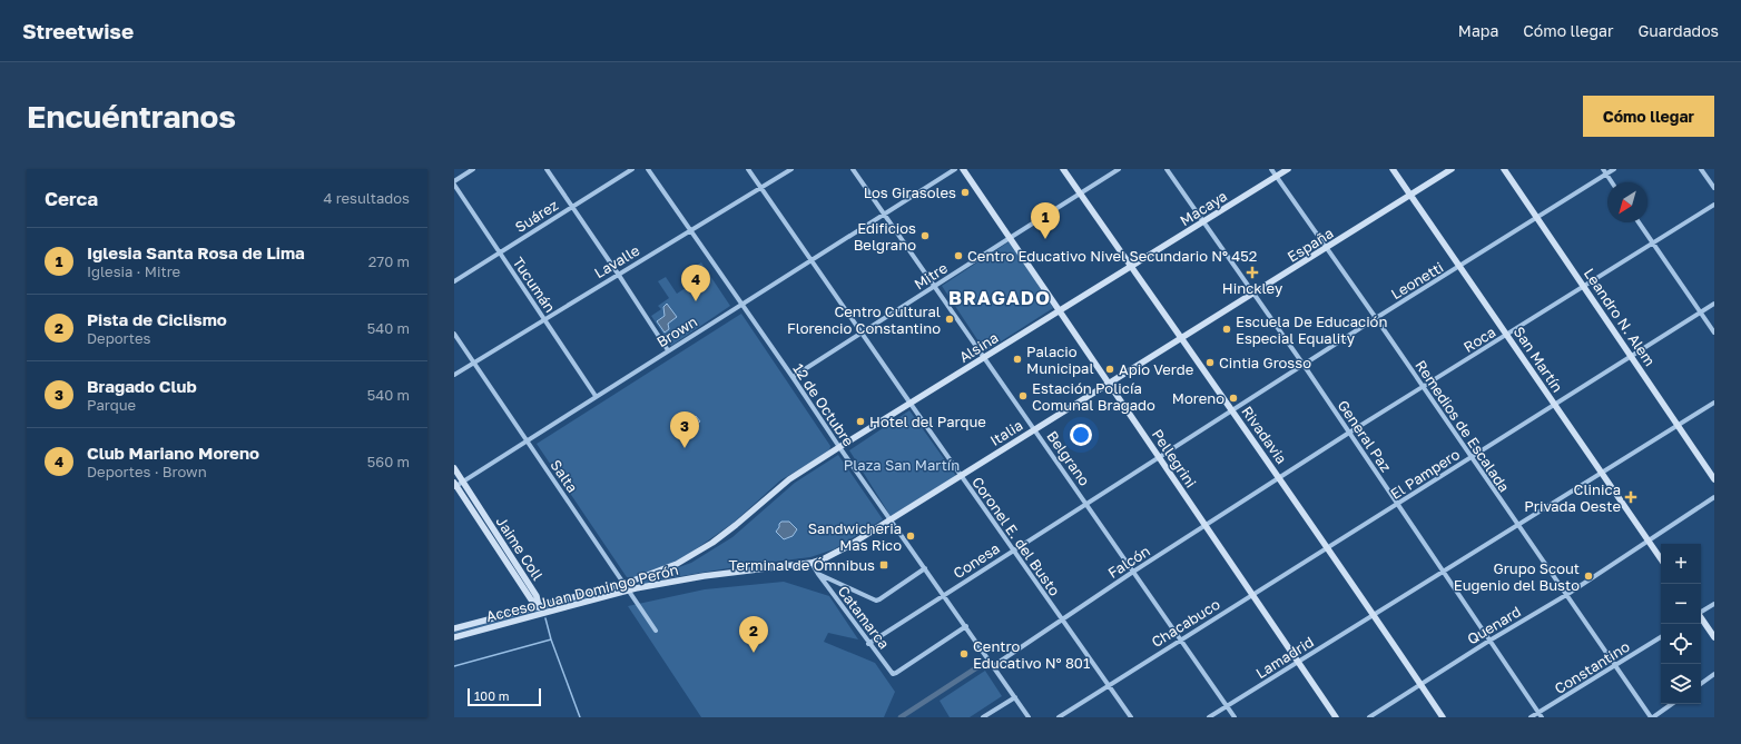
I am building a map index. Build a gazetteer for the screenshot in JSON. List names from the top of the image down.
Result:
{
  "streets": {
    "main road": [
      "Macaya",
      "España",
      "Leandro N. Alem",
      "Alsina",
      "San Martín",
      "Italia",
      "Rivadavia",
      "Pellegrini",
      "Jaime Coll",
      "Acceso Juan Domingo Perón"
    ],
    "street": [
      "Suárez",
      "Lavalle",
      "Mitre",
      "Leonetti",
      "Tucumán",
      "Brown",
      "Roca",
      "12 de Octubre",
      "Remedios de Escalada",
      "General Paz",
      "Belgrano",
      "El Pampero",
      "Salta",
      "Coronel E. del Busto",
      "Conesa",
      "Falcón",
      "Catamarca",
      "Chacabuco",
      "Quenard",
      "Lamadrid",
      "Constantino"
    ]
  },
  "crossings": [
    ["Macaya", "Alsina"],
    ["Macaya", "Remedios de Escalada"],
    ["Macaya", "Rivadavia"],
    ["Macaya", "General Paz"],
    ["Suárez", "Tucumán"],
    ["España", "San Martín"],
    ["España", "Remedios de Escalada"],
    ["España", "Italia"],
    ["España", "Rivadavia"],
    ["España", "General Paz"],
    ["Lavalle", "Tucumán"],
    ["Lavalle", "12 de Octubre"],
    ["Lavalle", "Salta"],
    ["Lavalle", "Coronel E. del Busto"],
    ["Mitre", "12 de Octubre"],
    ["Mitre", "Rivadavia"],
    ["Mitre", "Belgrano"],
    ["Mitre", "Pellegrini"],
    ["Mitre", "Coronel E. del Busto"],
    ["Leonetti", "Leandro N. Alem"],
    ["Leonetti", "San Martín"],
    ["Leonetti", "Remedios de Escalada"],
    ["Leonetti", "Rivadavia"],
    ["Leonetti", "General Paz"],
    ["Leonetti", "Conesa"],
    ["Tucumán", "Brown"],
    ["Leandro N. Alem", "Roca"],
    ["Leandro N. Alem", "El Pampero"],
    ["Leandro N. Alem", "Lamadrid"],
    ["Brown", "12 de Octubre"],
    ["Brown", "Belgrano"],
    ["Brown", "Salta"],
    ["Brown", "Coronel E. del Busto"],
    ["Brown", "Jaime Coll"],
    ["Roca", "San Martín"],
    ["Roca", "Remedios de Escalada"],
    ["Roca", "Rivadavia"],
    ["Roca", "General Paz"],
    ["Roca", "Falcón"],
    ["Alsina", "12 de Octubre"],
    ["Alsina", "Rivadavia"],
    ["Alsina", "Belgrano"],
    ["Alsina", "Pellegrini"],
    ["Alsina", "Coronel E. del Busto"],
    ["Alsina", "Acceso Juan Domingo Perón"],
    ["San Martín", "El Pampero"],
    ["San Martín", "Quenard"],
    ["San Martín", "Lamadrid"],
    ["12 de Octubre", "Italia"],
    ["12 de Octubre", "Conesa"],
    ["12 de Octubre", "Falcón"],
    ["12 de Octubre", "Acceso Juan Domingo Perón"],
    ["12 de Octubre", "Catamarca"],
    ["Remedios de Escalada", "El Pampero"],
    ["Remedios de Escalada", "Quenard"],
    ["Remedios de Escalada", "Lamadrid"],
    ["Remedios de Escalada", "Constantino"],
    ["Italia", "Rivadavia"],
    ["Italia", "Belgrano"],
    ["Italia", "Pellegrini"],
    ["Italia", "Coronel E. del Busto"],
    ["Italia", "Acceso Juan Domingo Perón"],
    ["Rivadavia", "El Pampero"],
    ["Rivadavia", "Conesa"],
    ["Rivadavia", "Falcón"],
    ["Rivadavia", "Chacabuco"],
    ["Rivadavia", "Quenard"],
    ["Rivadavia", "Lamadrid"],
    ["General Paz", "El Pampero"],
    ["General Paz", "Quenard"],
    ["General Paz", "Lamadrid"],
    ["General Paz", "Constantino"],
    ["Belgrano", "Conesa"],
    ["Belgrano", "Falcón"],
    ["Belgrano", "Chacabuco"],
    ["Belgrano", "Lamadrid"],
    ["Pellegrini", "Conesa"],
    ["Pellegrini", "Falcón"],
    ["Pellegrini", "Chacabuco"],
    ["Pellegrini", "Lamadrid"],
    ["El Pampero", "Chacabuco"],
    ["Salta", "Acceso Juan Domingo Perón"],
    ["Coronel E. del Busto", "Conesa"],
    ["Coronel E. del Busto", "Falcón"],
    ["Coronel E. del Busto", "Chacabuco"],
    ["Jaime Coll", "Acceso Juan Domingo Perón"],
    ["Conesa", "Catamarca"],
    ["Acceso Juan Domingo Perón", "Catamarca"]
  ],
  "districts": ["BRAGADO"],
  "parks": ["Plaza San Martín"],
  "places": {
    "other": [
      "Los Girasoles",
      "Edificios Belgrano",
      "Centro Educativo Nivel Secundario Nº 452",
      "Centro Cultural Florencio Constantino",
      "Escuela De Educación Especial Equality",
      "Palacio Municipal",
      "Cintia Grosso",
      "Apio Verde",
      "Estación Policía Comunal Bragado",
      "Moreno",
      "Hotel del Parque",
      "Sandwicheria Mas Rico",
      "Grupo Scout Eugenio del Busto",
      "Centro Educativo N° 801"
    ],
    "health": ["Hinckley", "Clinica Privada Oeste"],
    "transit": ["Terminal de Ómnibus"]
  },
  "scale_bar": "100 m",
  "north": "bottom left",
  "page": {
    "header": "Streetwise",
    "nav": ["Mapa", "Cómo llegar", "Guardados"],
    "buttons": "Cómo llegar",
    "title": "Encuéntranos",
    "heading": ["Cerca", "4 resultados"],
    "pins": [
      "1",
      "4",
      "3",
      "2"
    ],
    "list": [
      {
        "mark": "1",
        "name": "Iglesia Santa Rosa de Lima",
        "note": "Iglesia · Mitre",
        "value": "270 m"
      },
      {
        "mark": "2",
        "name": "Pista de Ciclismo",
        "note": "Deportes",
        "value": "540 m"
      },
      {
        "mark": "3",
        "name": "Bragado Club",
        "note": "Parque",
        "value": "540 m"
      },
      {
        "mark": "4",
        "name": "Club Mariano Moreno",
        "note": "Deportes · Brown",
        "value": "560 m"
      }
    ],
    "map_buttons": ["+", "−"],
    "scale": "100 m"
  }
}
